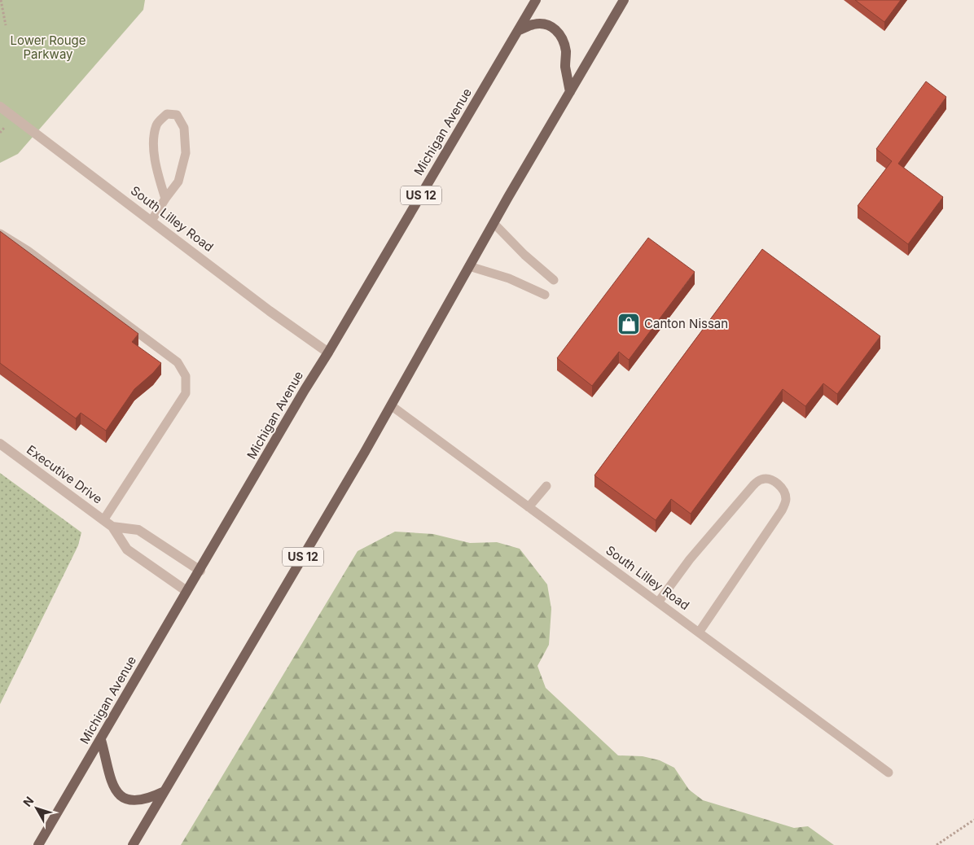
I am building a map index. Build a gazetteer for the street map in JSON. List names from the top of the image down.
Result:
{
  "streets": {
    "main road": ["Michigan Avenue", "US 12"],
    "street": ["South Lilley Road", "Executive Drive"]
  },
  "crossings": [
    ["Michigan Avenue", "South Lilley Road"],
    ["Michigan Avenue", "Executive Drive"],
    ["US 12", "South Lilley Road"]
  ],
  "parks": ["Lower Rouge Parkway"],
  "places": {
    "shop": ["Canton Nissan"]
  },
  "north": "top left"
}
